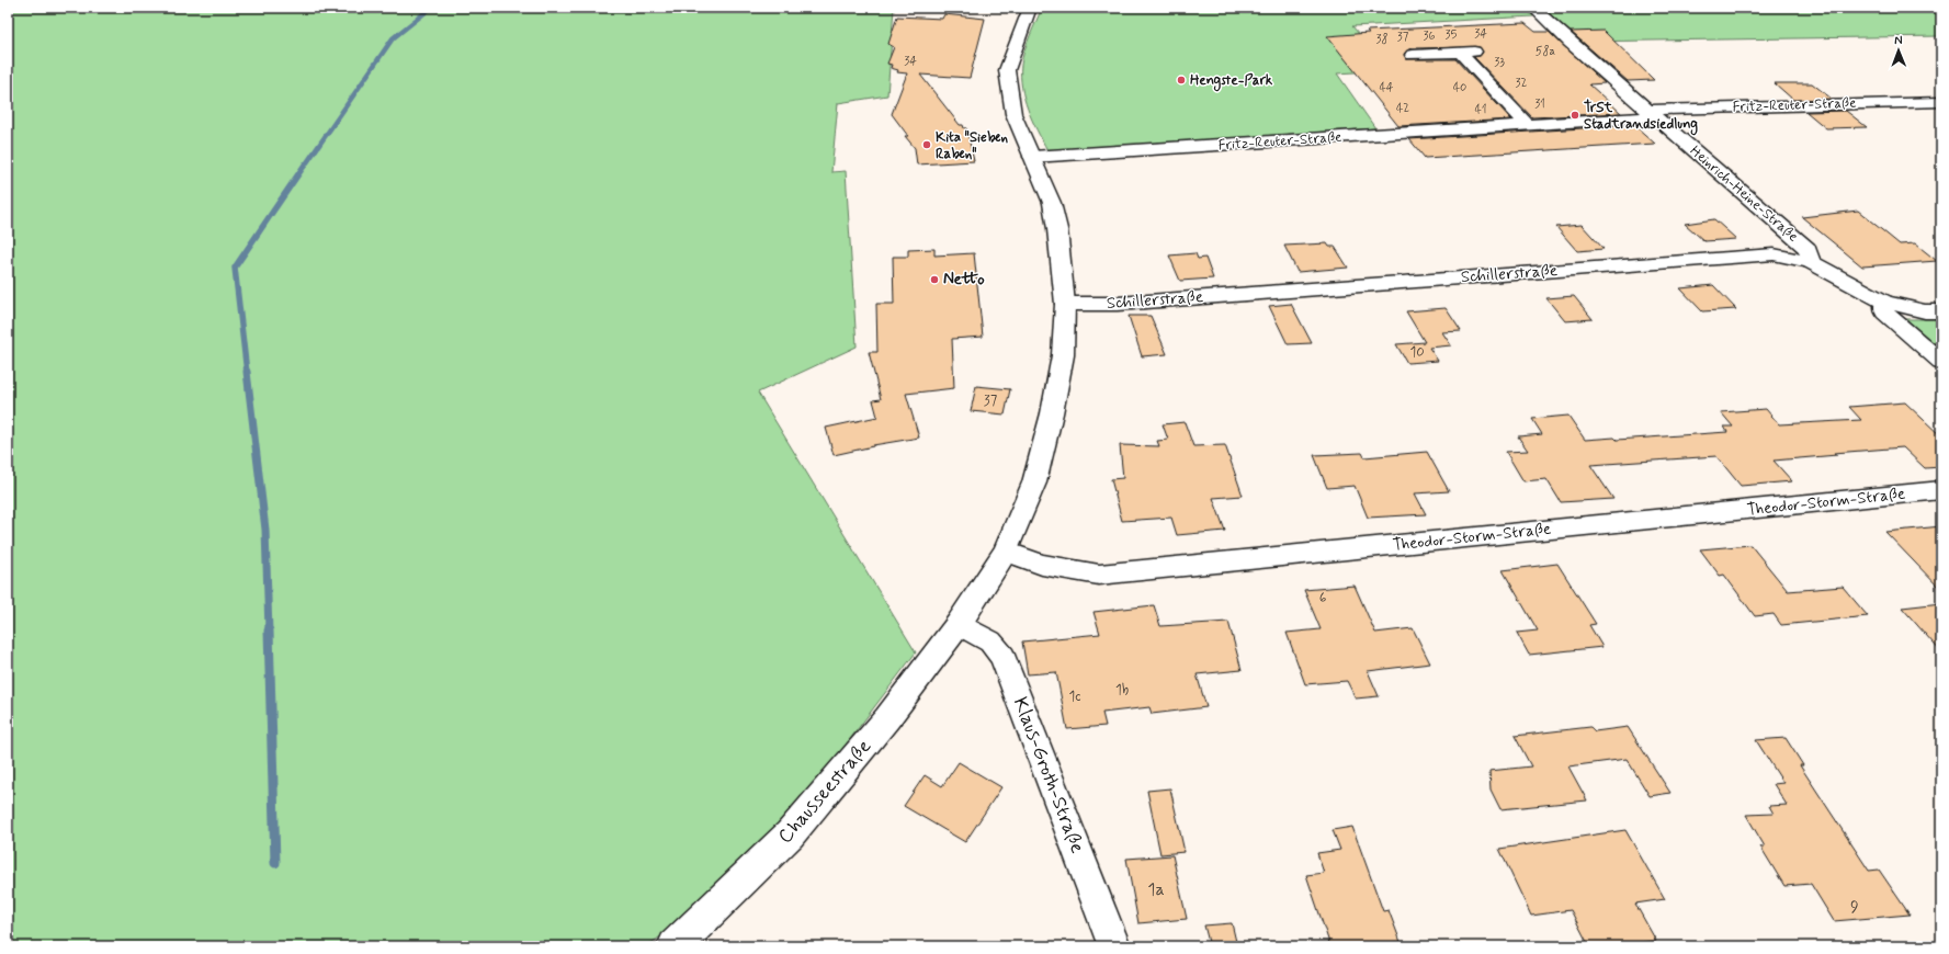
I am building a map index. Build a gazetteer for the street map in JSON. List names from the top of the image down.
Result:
{
  "streets": {
    "main road": ["Schillerstraße", "Chausseestraße"],
    "street": [
      "Fritz-Reuter-Straße",
      "Heinrich-Heine-Straße",
      "Theodor-Storm-Straße",
      "Klaus-Groth-Straße"
    ]
  },
  "crossings": [
    ["Fritz-Reuter-Straße", "Heinrich-Heine-Straße"],
    ["Fritz-Reuter-Straße", "Chausseestraße"],
    ["Heinrich-Heine-Straße", "Schillerstraße"],
    ["Schillerstraße", "Chausseestraße"],
    ["Theodor-Storm-Straße", "Chausseestraße"],
    ["Klaus-Groth-Straße", "Chausseestraße"]
  ],
  "places": [
    "Hengste-Park",
    "TrSt Stadtrandsiedlung",
    "Kita \"Sieben Raben\"",
    "Netto"
  ],
  "house_numbers": [
    "34",
    "35",
    "36",
    "37",
    "38",
    "58a",
    "34",
    "33",
    "32",
    "44",
    "40",
    "31",
    "42",
    "41",
    "10",
    "37",
    "6",
    "1b",
    "1c",
    "1a",
    "9"
  ],
  "north": "top"
}
